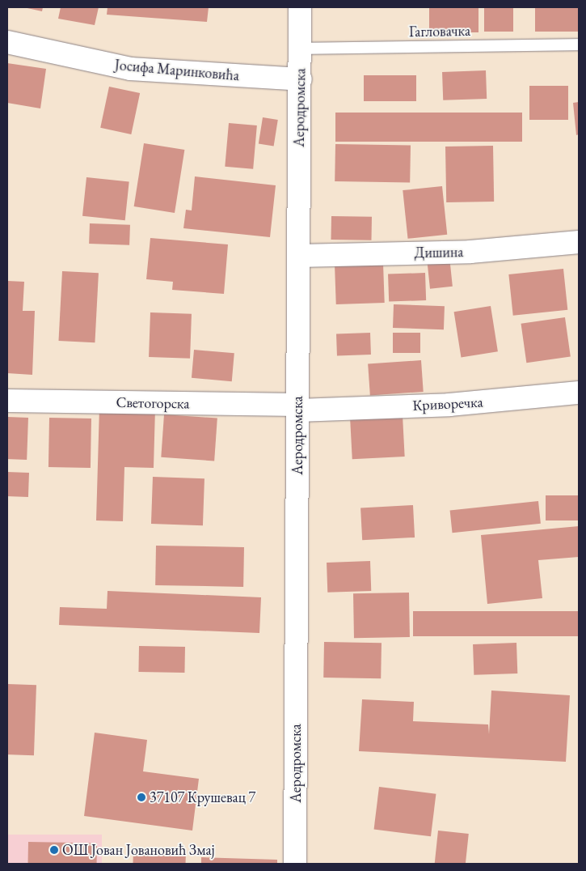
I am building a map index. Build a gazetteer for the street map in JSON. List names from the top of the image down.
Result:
{
  "streets": {
    "street": [
      "Јосифа Маринковића",
      "Аеродромска",
      "Дишина",
      "Светогорска",
      "Криворечка"
    ],
    "lane": ["Гагловачка"]
  },
  "crossings": [
    ["Гагловачка", "Аеродромска"],
    ["Јосифа Маринковића", "Аеродромска"],
    ["Аеродромска", "Дишина"],
    ["Аеродромска", "Светогорска"],
    ["Аеродромска", "Криворечка"],
    ["Светогорска", "Криворечка"]
  ],
  "places": ["37107 Крушевац 7", "ОШ Јован Јовановић Змај"]
}
